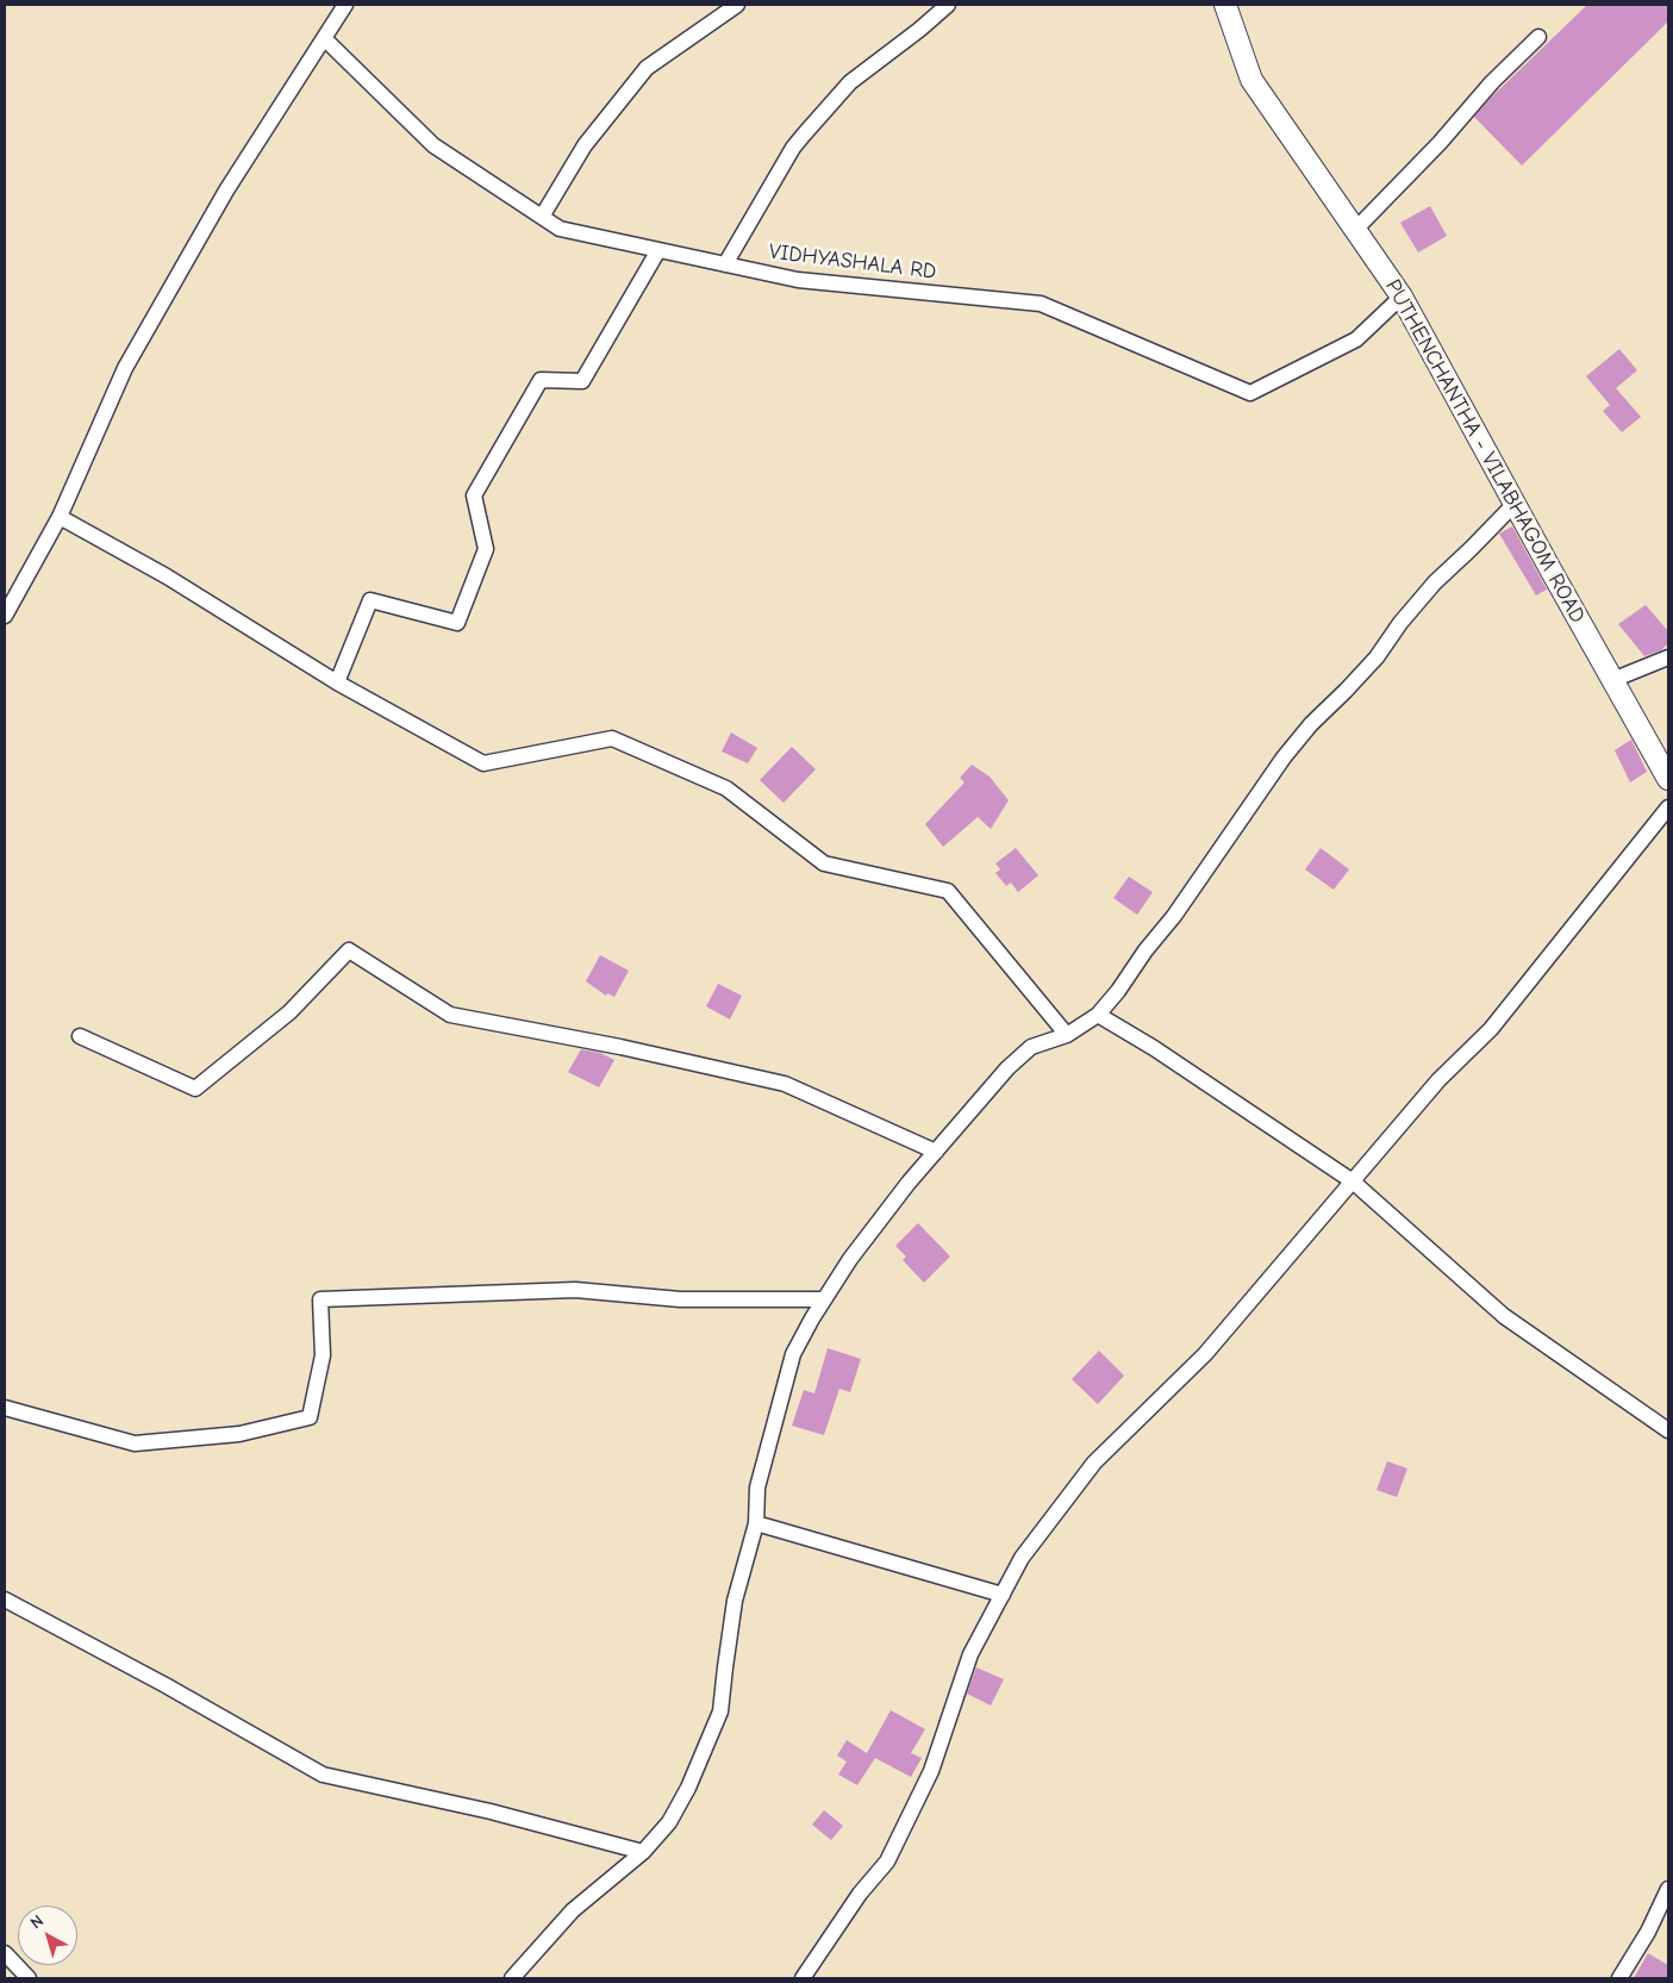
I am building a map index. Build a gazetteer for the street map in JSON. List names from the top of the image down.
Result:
{
  "streets": {
    "main road": ["PUTHENCHANTHA - VILABHAGOM ROAD"],
    "street": ["VIDHYASHALA RD"]
  },
  "crossings": [
    ["VIDHYASHALA RD", "PUTHENCHANTHA - VILABHAGOM ROAD"]
  ],
  "north": "top left"
}
